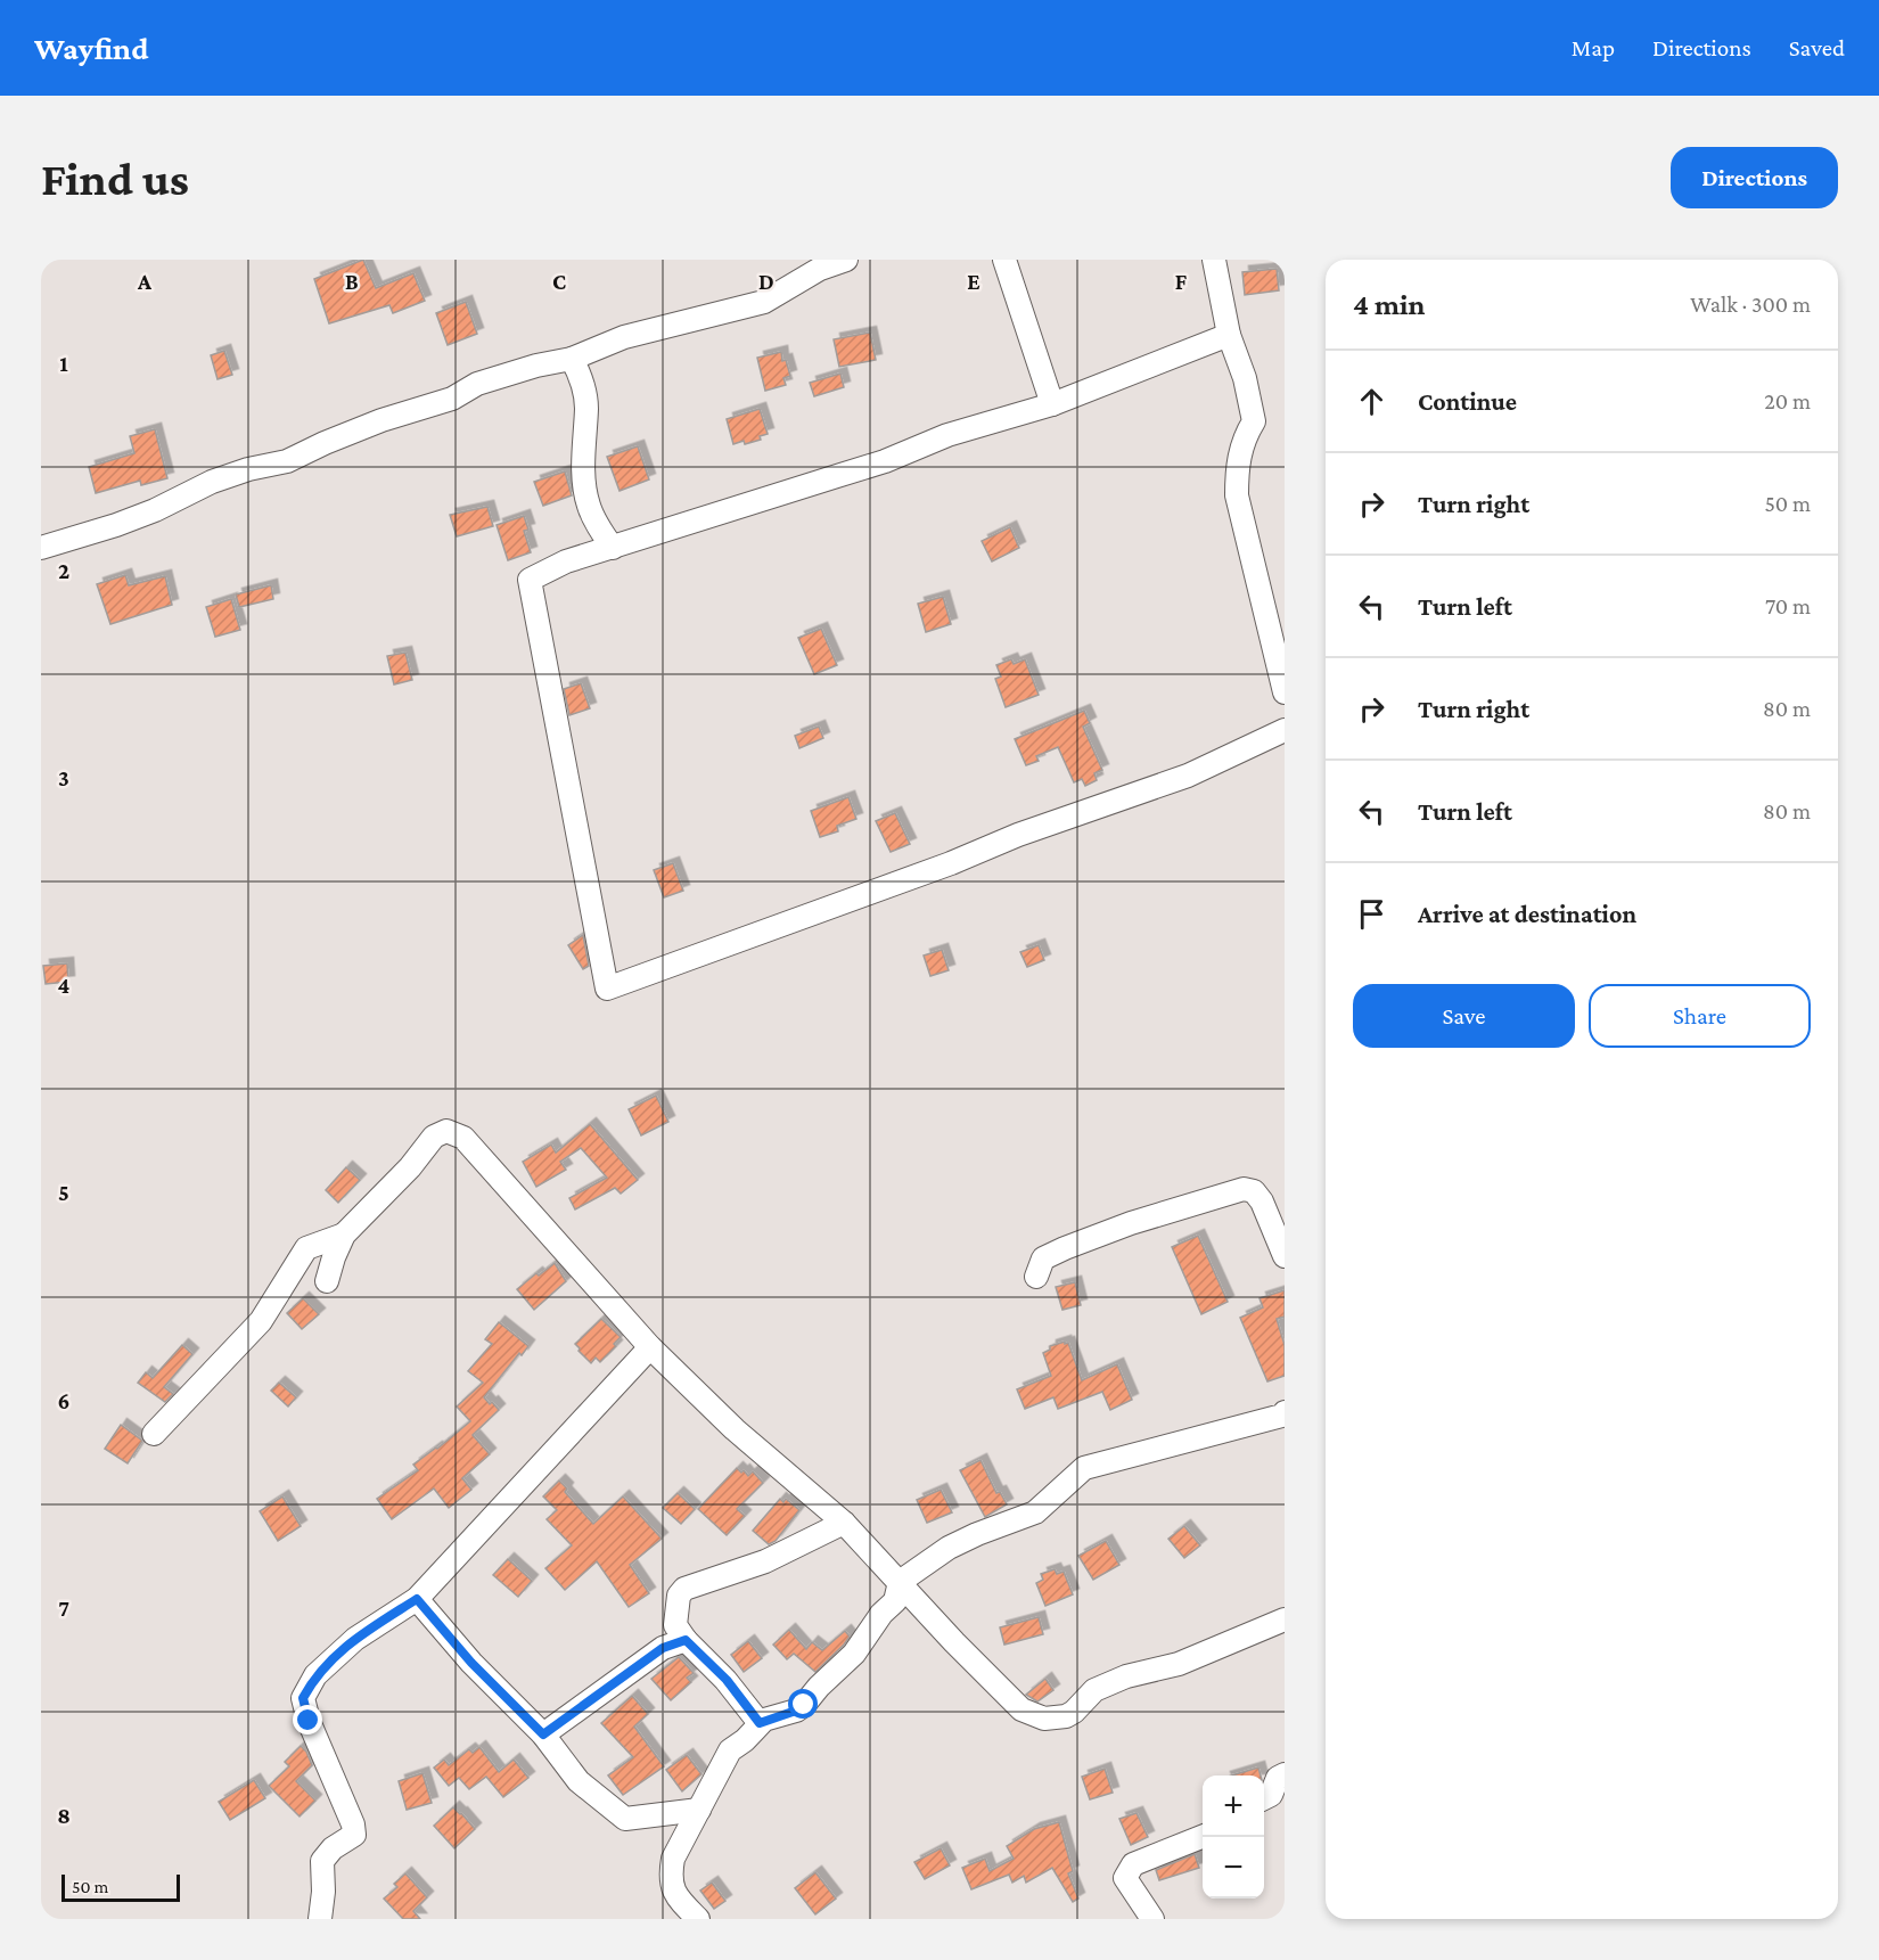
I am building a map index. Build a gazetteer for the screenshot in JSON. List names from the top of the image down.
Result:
{
  "scale_bar": "50 m",
  "page": {
    "header": "Wayfind",
    "nav": ["Map", "Directions", "Saved"],
    "buttons": [
      "Directions",
      ["Save", "Share"]
    ],
    "title": "Find us",
    "heading": ["4 min", "Walk · 300 m"],
    "list": [
      ["Continue", "20 m"],
      ["Turn right", "50 m"],
      ["Turn left", "70 m"],
      ["Turn right", "80 m"],
      ["Turn left", "80 m"],
      "Arrive at destination"
    ],
    "map_buttons": ["+", "−"],
    "scale": "50 m"
  },
  "grid": {
    "columns": [
      "A",
      "B",
      "C",
      "D",
      "E",
      "F"
    ],
    "rows": [
      "1",
      "2",
      "3",
      "4",
      "5",
      "6",
      "7",
      "8"
    ]
  }
}
